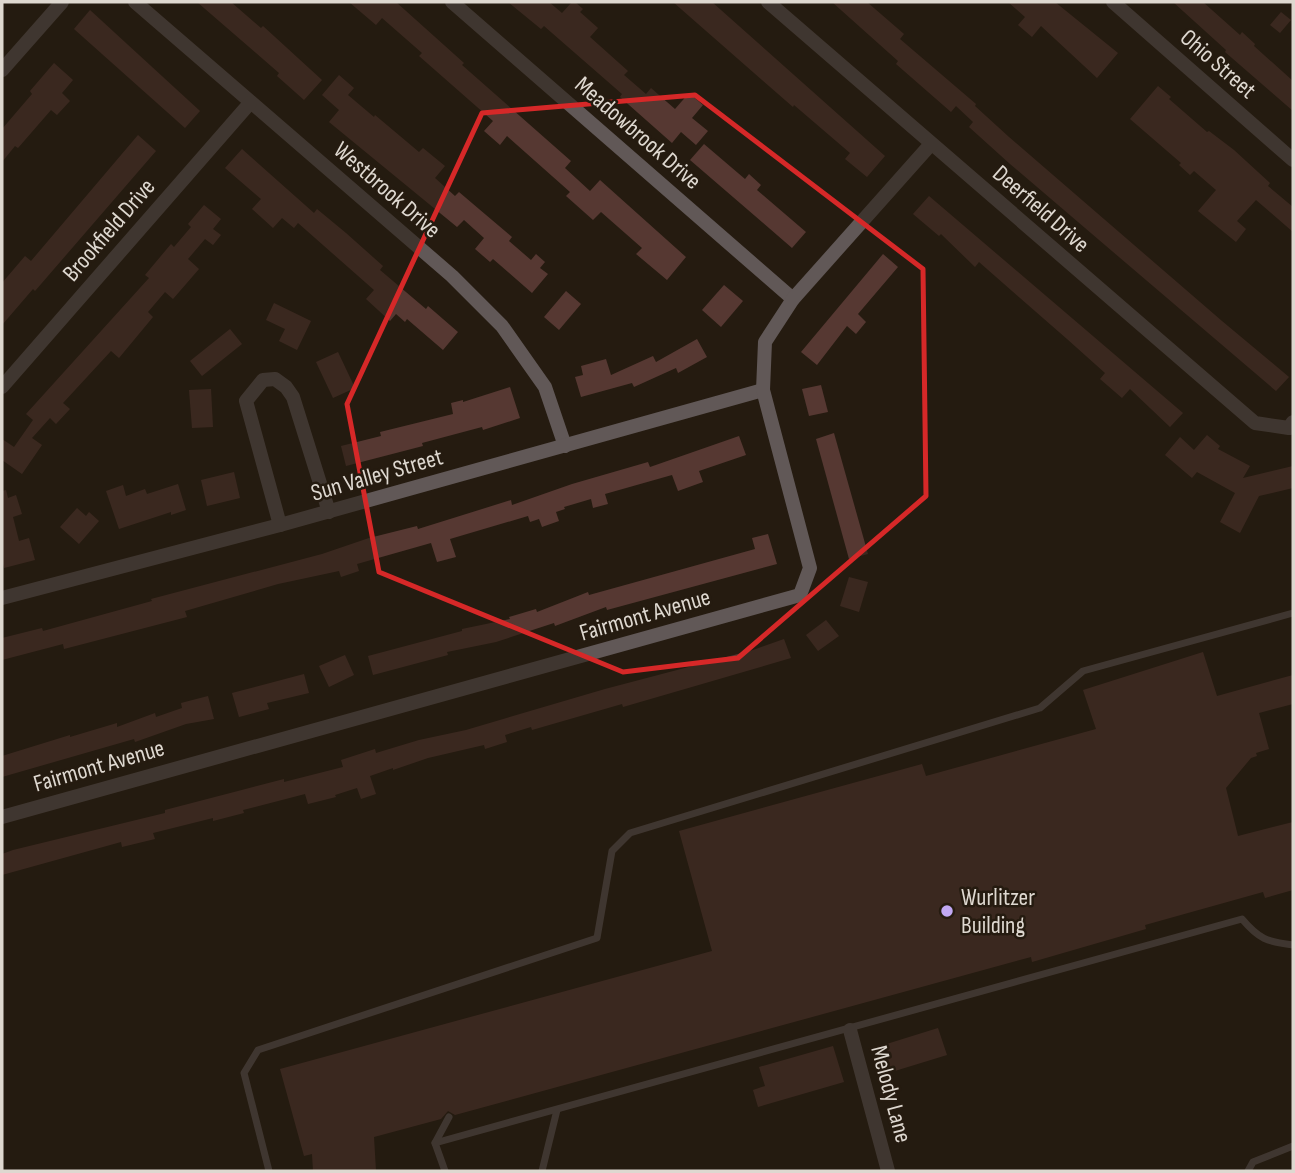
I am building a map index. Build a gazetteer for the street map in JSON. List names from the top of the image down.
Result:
{
  "streets": {
    "street": [
      "Ohio Street",
      "Meadowbrook Drive",
      "Westbrook Drive",
      "Deerfield Drive",
      "Brookfield Drive",
      "Sun Valley Street",
      "Fairmont Avenue",
      "Melody Lane"
    ]
  },
  "crossings": [
    ["Meadowbrook Drive", "Fairmont Avenue"],
    ["Westbrook Drive", "Brookfield Drive"],
    ["Westbrook Drive", "Sun Valley Street"],
    ["Deerfield Drive", "Fairmont Avenue"],
    ["Sun Valley Street", "Fairmont Avenue"]
  ],
  "places": ["Wurlitzer Building"]
}
